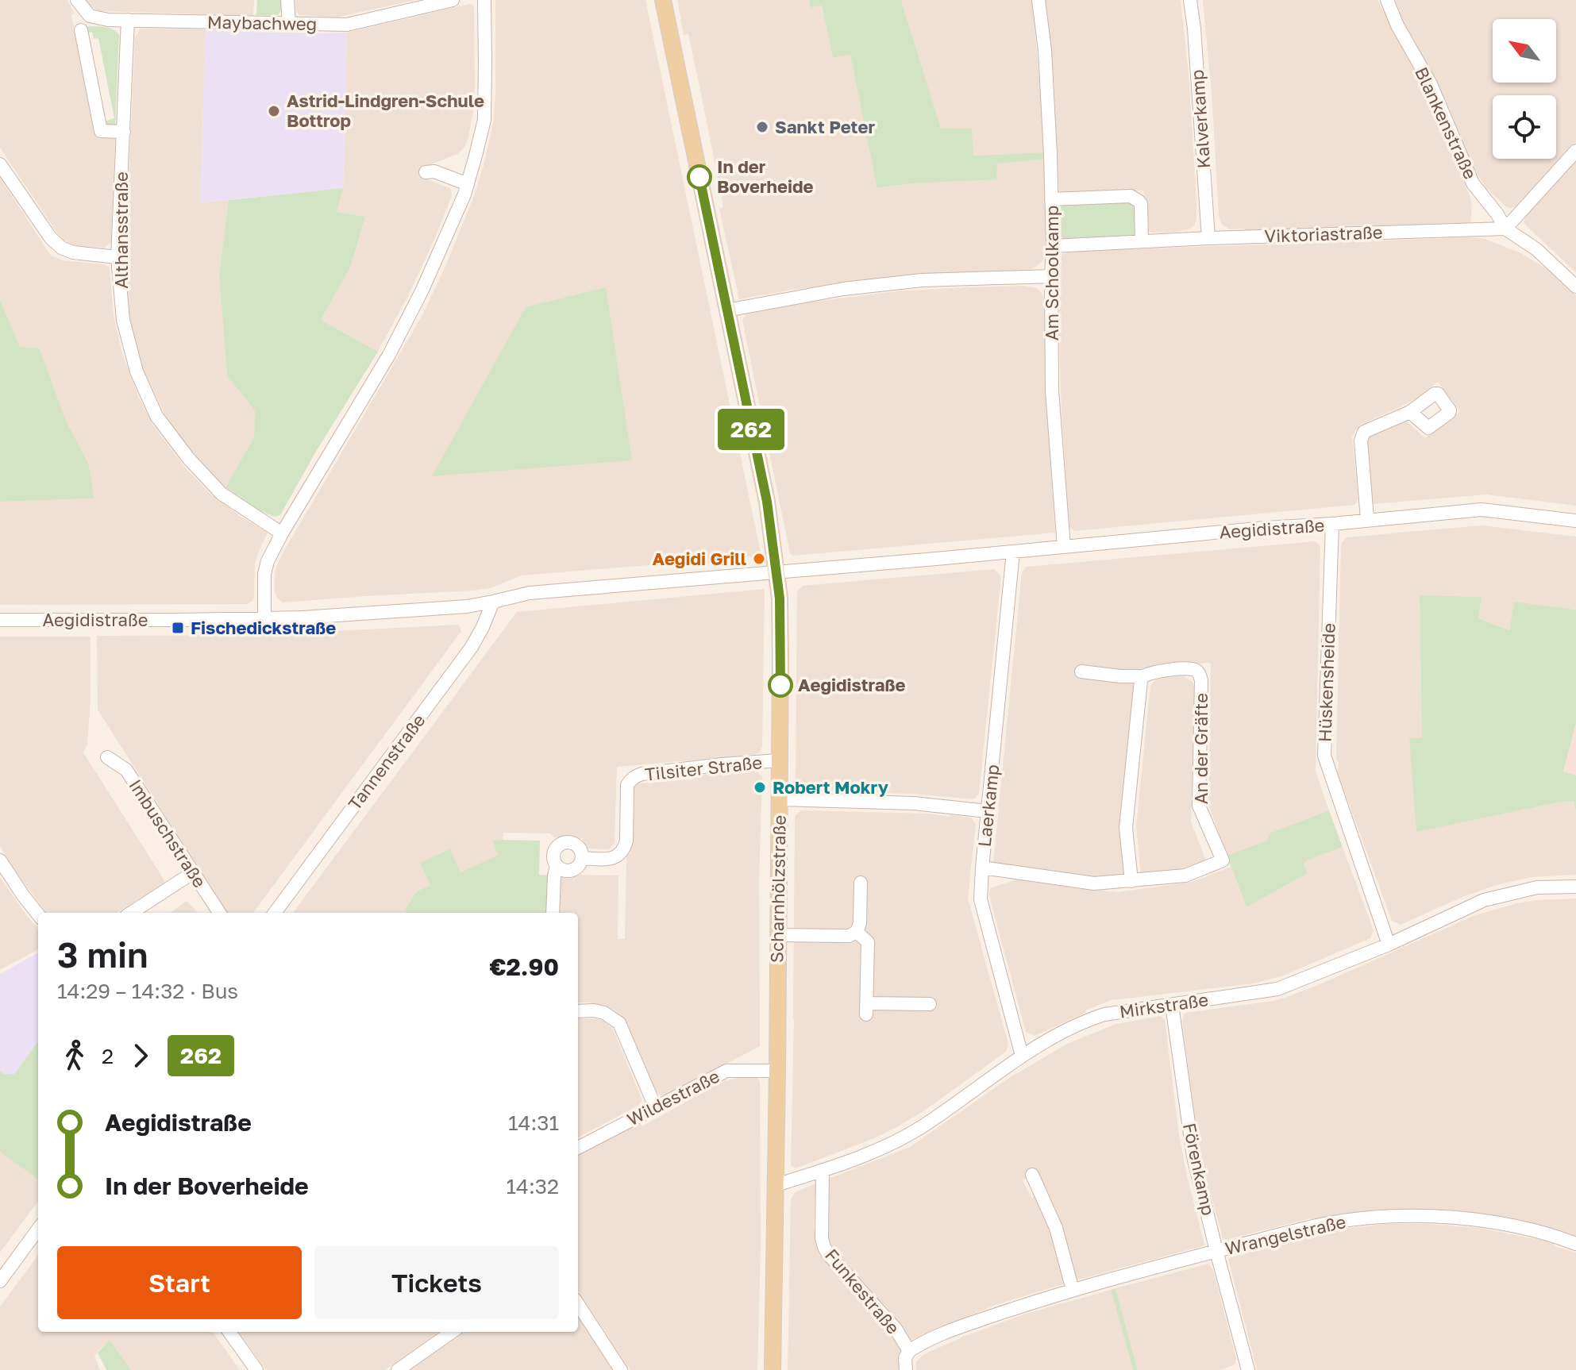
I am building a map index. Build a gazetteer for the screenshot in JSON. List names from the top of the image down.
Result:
{
  "streets": {
    "main road": ["Scharnhölzstraße"],
    "street": [
      "Maybachweg",
      "Kalverkamp",
      "Blankenstraße",
      "Althansstraße",
      "Viktoriastraße",
      "Am Schoolkamp",
      "Aegidistraße",
      "Hüskensheide",
      "An der Gräfte",
      "Tannenstraße",
      "Tilsiter Straße",
      "Laerkamp",
      "Imbuschstraße",
      "Mirkstraße",
      "Wildestraße",
      "Förenkamp",
      "Wrangelstraße",
      "Funkestraße"
    ]
  },
  "crossings": [
    ["Maybachweg", "Althansstraße"],
    ["Kalverkamp", "Viktoriastraße"],
    ["Blankenstraße", "Viktoriastraße"],
    ["Viktoriastraße", "Am Schoolkamp"],
    ["Am Schoolkamp", "Aegidistraße"],
    ["Aegidistraße", "Hüskensheide"],
    ["Aegidistraße", "Tannenstraße"],
    ["Aegidistraße", "Laerkamp"],
    ["Aegidistraße", "Scharnhölzstraße"],
    ["Hüskensheide", "Mirkstraße"],
    ["An der Gräfte", "Laerkamp"],
    ["Tilsiter Straße", "Scharnhölzstraße"],
    ["Laerkamp", "Mirkstraße"],
    ["Scharnhölzstraße", "Mirkstraße"],
    ["Scharnhölzstraße", "Wildestraße"],
    ["Mirkstraße", "Förenkamp"],
    ["Mirkstraße", "Funkestraße"],
    ["Förenkamp", "Wrangelstraße"],
    ["Wrangelstraße", "Funkestraße"]
  ],
  "places": {
    "other": [
      "Astrid-Lindgren-Schule Bottrop",
      "Sankt Peter",
      "In der Boverheide",
      "Aegidi Grill",
      "Aegidistraße",
      "Robert Mokry"
    ],
    "transit": ["Fischedickstraße"]
  },
  "lines": ["bus line 262"],
  "north": "top left",
  "page": {
    "on_map": "262",
    "heading": ["3 min", "14:29 – 14:32 · Bus", "€2.90"],
    "legs": ["2", "262"],
    "list": [
      {
        "name": "Aegidistraße",
        "value": "14:31"
      },
      {
        "name": "In der Boverheide",
        "value": "14:32"
      }
    ],
    "buttons": ["Start", "Tickets"]
  }
}
